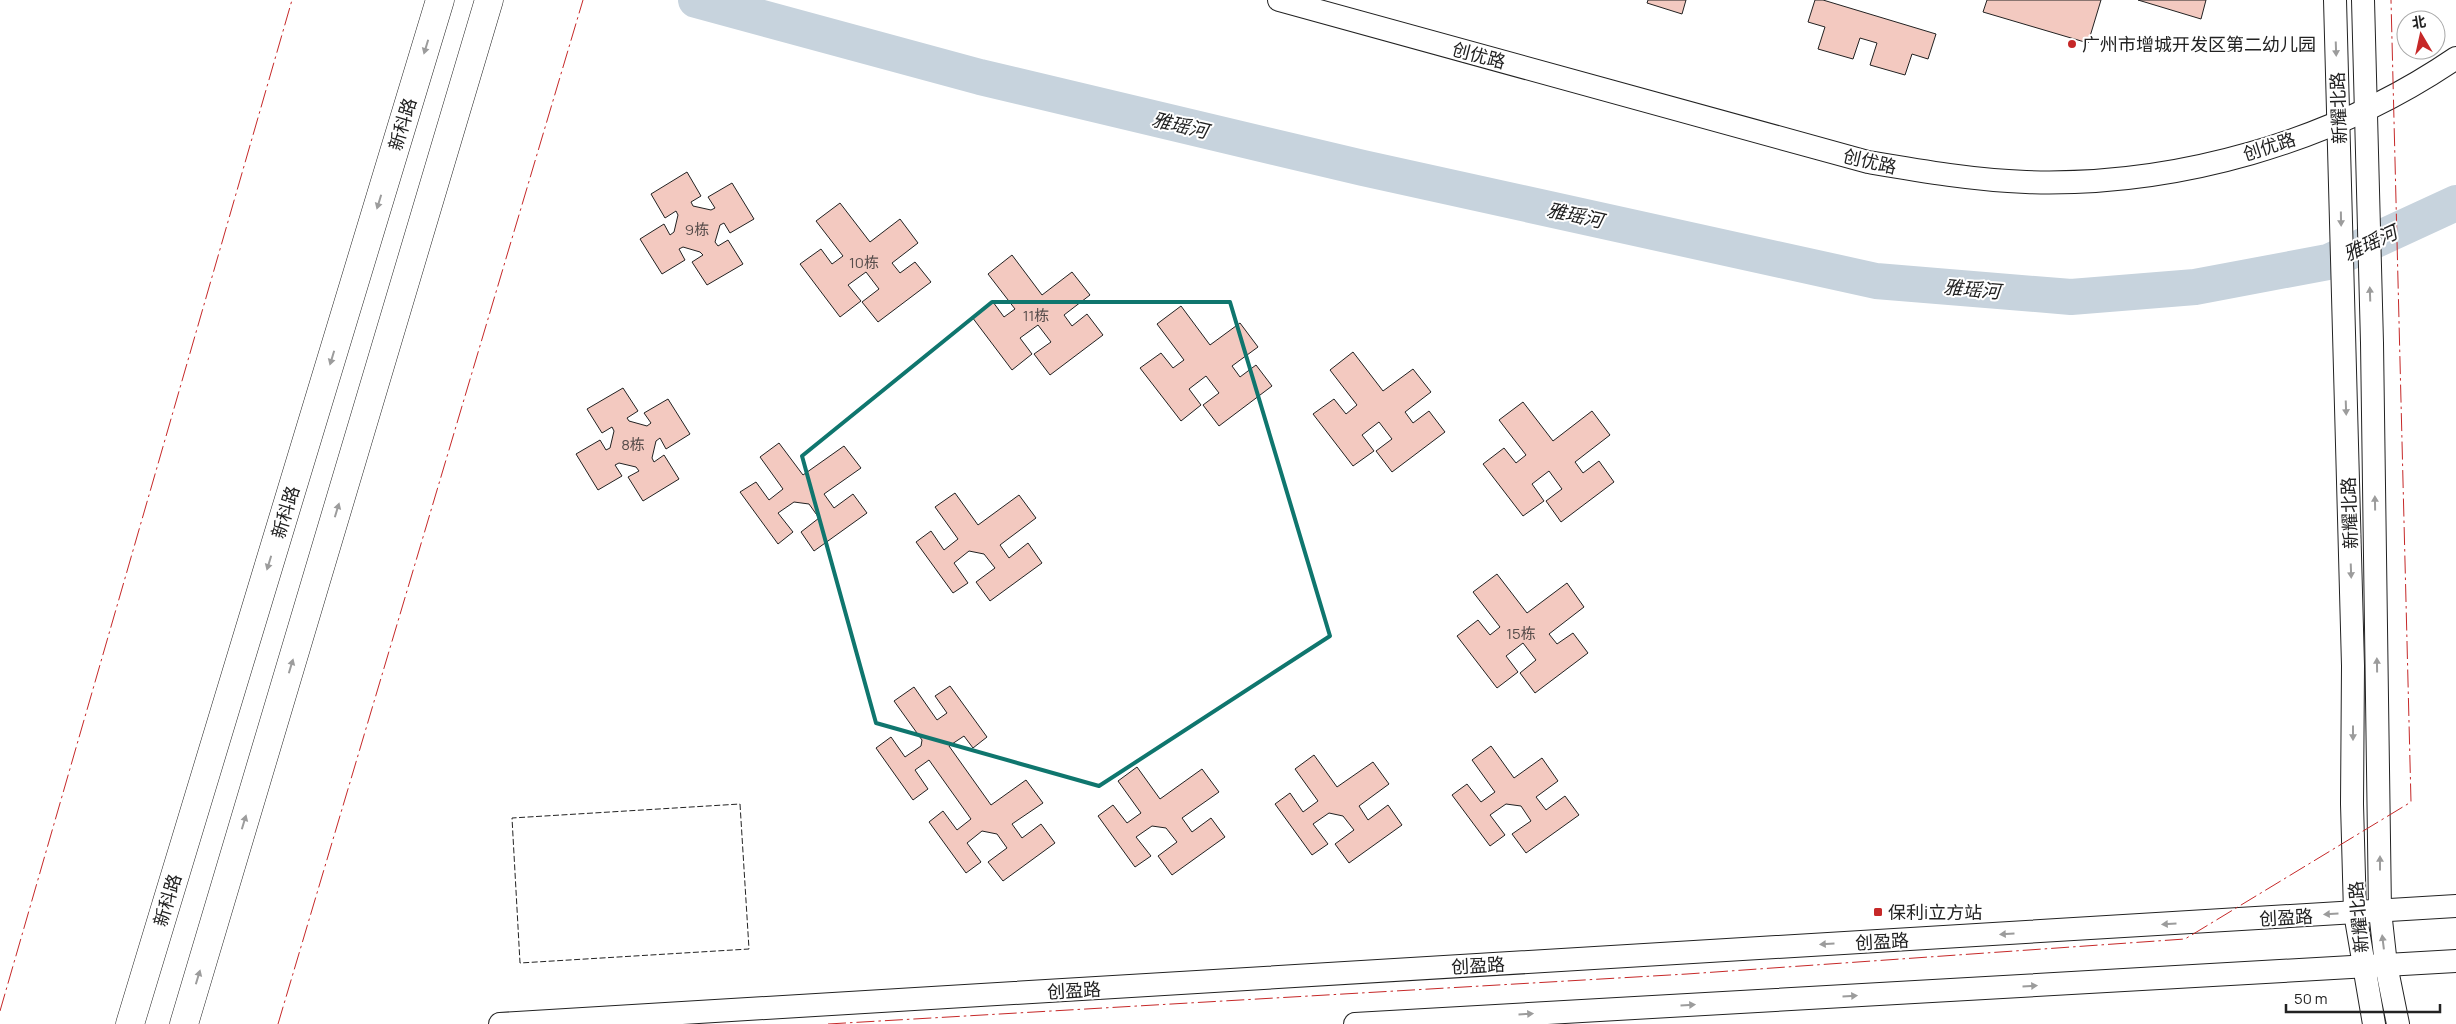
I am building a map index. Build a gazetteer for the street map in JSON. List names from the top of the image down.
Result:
{
  "streets": {
    "main road": ["新科路"],
    "street": ["创优路", "新耀北路", "创盈路"]
  },
  "crossings": [
    ["创优路", "新耀北路"],
    ["新耀北路", "创盈路"]
  ],
  "water": ["雅瑶河"],
  "places": {
    "other": ["广州市增城开发区第二幼儿园"],
    "transit": ["保利i立方站"]
  },
  "house_numbers": [
    "9栋",
    "10栋",
    "11栋",
    "8栋",
    "15栋"
  ],
  "scale_bar": "50 m",
  "north": "top"
}
